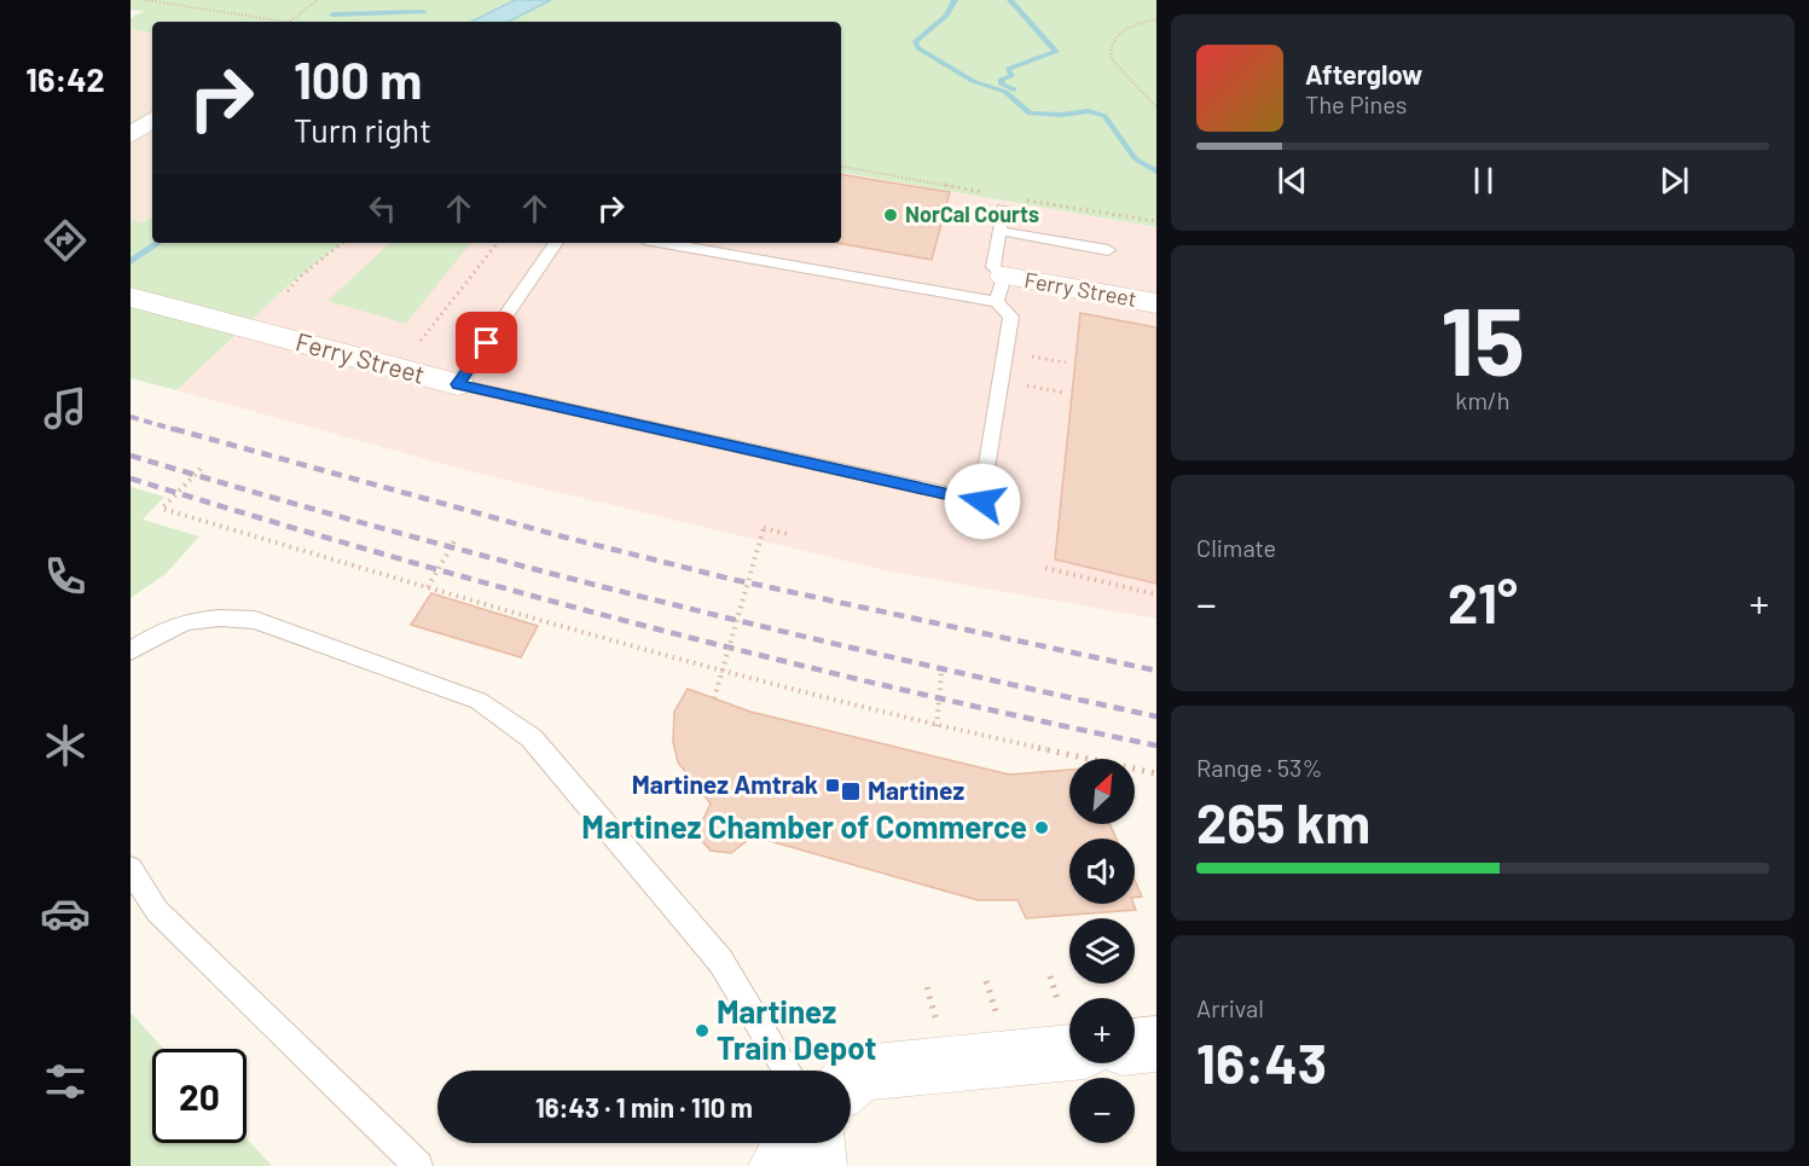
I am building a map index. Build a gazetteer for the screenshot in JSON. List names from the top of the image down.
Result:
{
  "streets": {
    "street": ["Ferry Street"]
  },
  "places": {
    "other": ["NorCal Courts", "Martinez Chamber of Commerce", "Martinez Train Depot"],
    "transit": ["Martinez Amtrak", "Martinez"]
  },
  "north": "top right",
  "page": {
    "tabs": "16:42",
    "turn": ["100 m", "Turn right"],
    "song": ["Afterglow", "The Pines"],
    "tile": [
      ["15", "km/h"],
      "Climate",
      ["Range · 53%", "265 km"],
      ["Arrival", "16:43"]
    ],
    "heat": ["−", "21°", "+"],
    "map_buttons": ["+", "−"],
    "limit": "20",
    "trip": "16:43 · 1 min · 110 m"
  }
}
